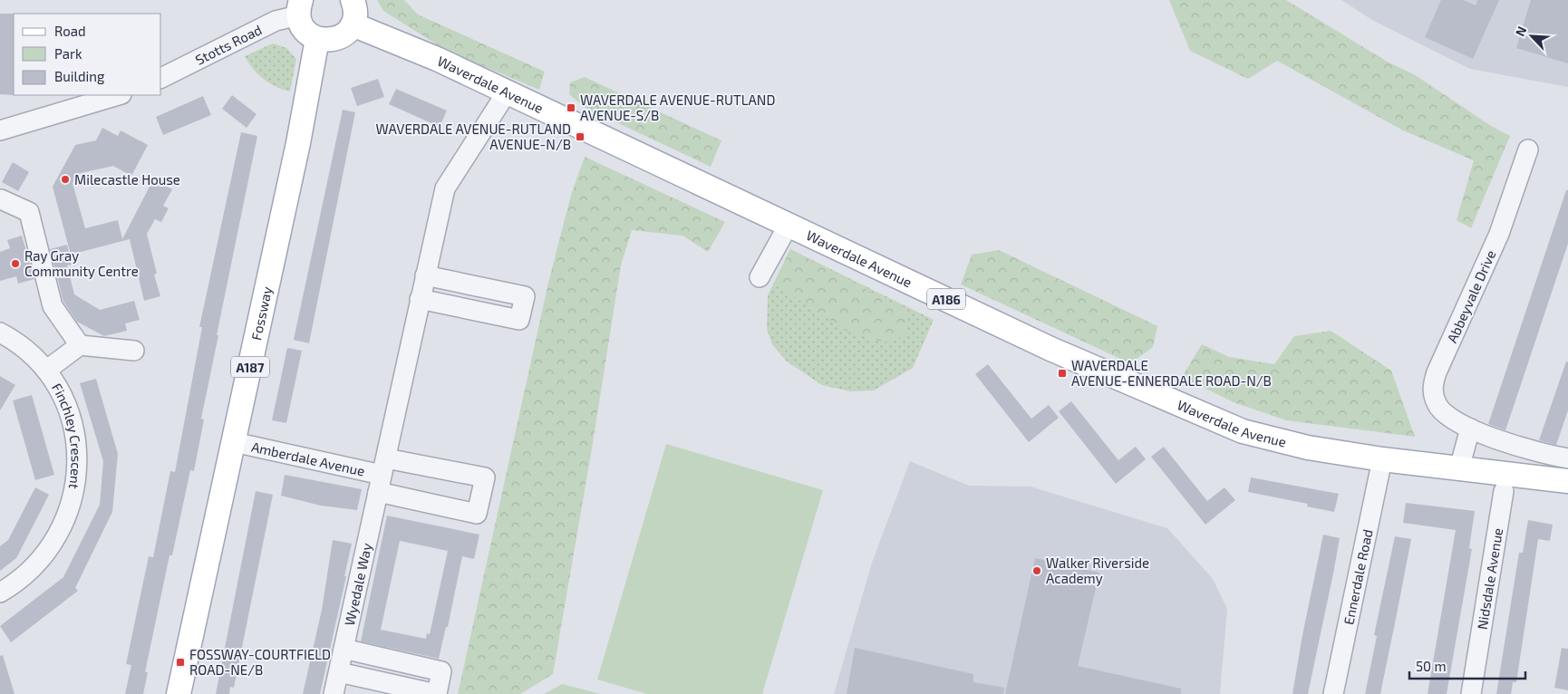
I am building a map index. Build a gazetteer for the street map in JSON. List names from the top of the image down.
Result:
{
  "streets": {
    "main road": [
      "Waverdale Avenue",
      "A186",
      "Fossway",
      "A187"
    ],
    "street": [
      "Stotts Road",
      "Abbeyvale Drive",
      "Finchley Crescent",
      "Amberdale Avenue",
      "Ennerdale Road",
      "Nidsdale Avenue",
      "Wyedale Way"
    ]
  },
  "crossings": [
    ["Waverdale Avenue", "Ennerdale Road"],
    ["Waverdale Avenue", "Wyedale Way"],
    ["Fossway", "Amberdale Avenue"],
    ["Amberdale Avenue", "Wyedale Way"]
  ],
  "places": {
    "transit": [
      "WAVERDALE AVENUE-RUTLAND AVENUE-S/B",
      "WAVERDALE AVENUE-RUTLAND AVENUE-N/B",
      "WAVERDALE AVENUE-ENNERDALE ROAD-N/B",
      "FOSSWAY-COURTFIELD ROAD-NE/B"
    ],
    "other": ["Milecastle House", "Ray Gray Community Centre", "Walker Riverside Academy"]
  },
  "legend": ["Road", "Park", "Building"],
  "scale_bar": "50 m",
  "north": "top left"
}
